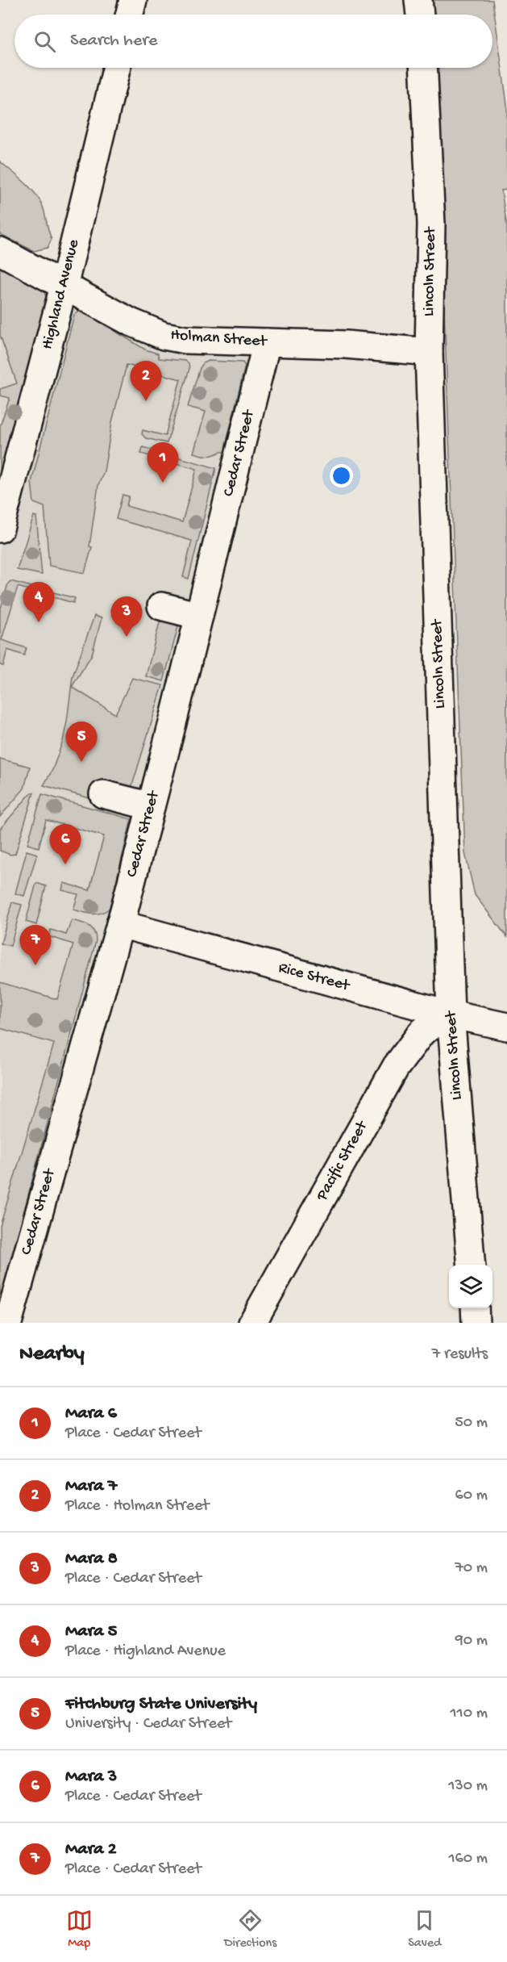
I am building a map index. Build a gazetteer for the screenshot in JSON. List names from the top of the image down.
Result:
{
  "streets": {
    "street": [
      "Lincoln Street",
      "Highland Avenue",
      "Holman Street",
      "Cedar Street",
      "Rice Street",
      "Pacific Street"
    ]
  },
  "crossings": [
    ["Lincoln Street", "Holman Street"],
    ["Lincoln Street", "Rice Street"],
    ["Lincoln Street", "Pacific Street"],
    ["Highland Avenue", "Holman Street"],
    ["Holman Street", "Cedar Street"],
    ["Cedar Street", "Rice Street"],
    ["Rice Street", "Pacific Street"]
  ],
  "page": {
    "search": "Search here",
    "pins": [
      "2",
      "1",
      "4",
      "3",
      "5",
      "6",
      "7"
    ],
    "heading": ["Nearby", "7 results"],
    "list": [
      {
        "mark": "1",
        "name": "Mara 6",
        "note": "Place · Cedar Street",
        "value": "50 m"
      },
      {
        "mark": "2",
        "name": "Mara 7",
        "note": "Place · Holman Street",
        "value": "60 m"
      },
      {
        "mark": "3",
        "name": "Mara 8",
        "note": "Place · Cedar Street",
        "value": "70 m"
      },
      {
        "mark": "4",
        "name": "Mara 5",
        "note": "Place · Highland Avenue",
        "value": "90 m"
      },
      {
        "mark": "5",
        "name": "Fitchburg State University",
        "note": "University · Cedar Street",
        "value": "110 m"
      },
      {
        "mark": "6",
        "name": "Mara 3",
        "note": "Place · Cedar Street",
        "value": "130 m"
      },
      {
        "mark": "7",
        "name": "Mara 2",
        "note": "Place · Cedar Street",
        "value": "160 m"
      }
    ],
    "nav": ["Map", "Directions", "Saved"]
  }
}
